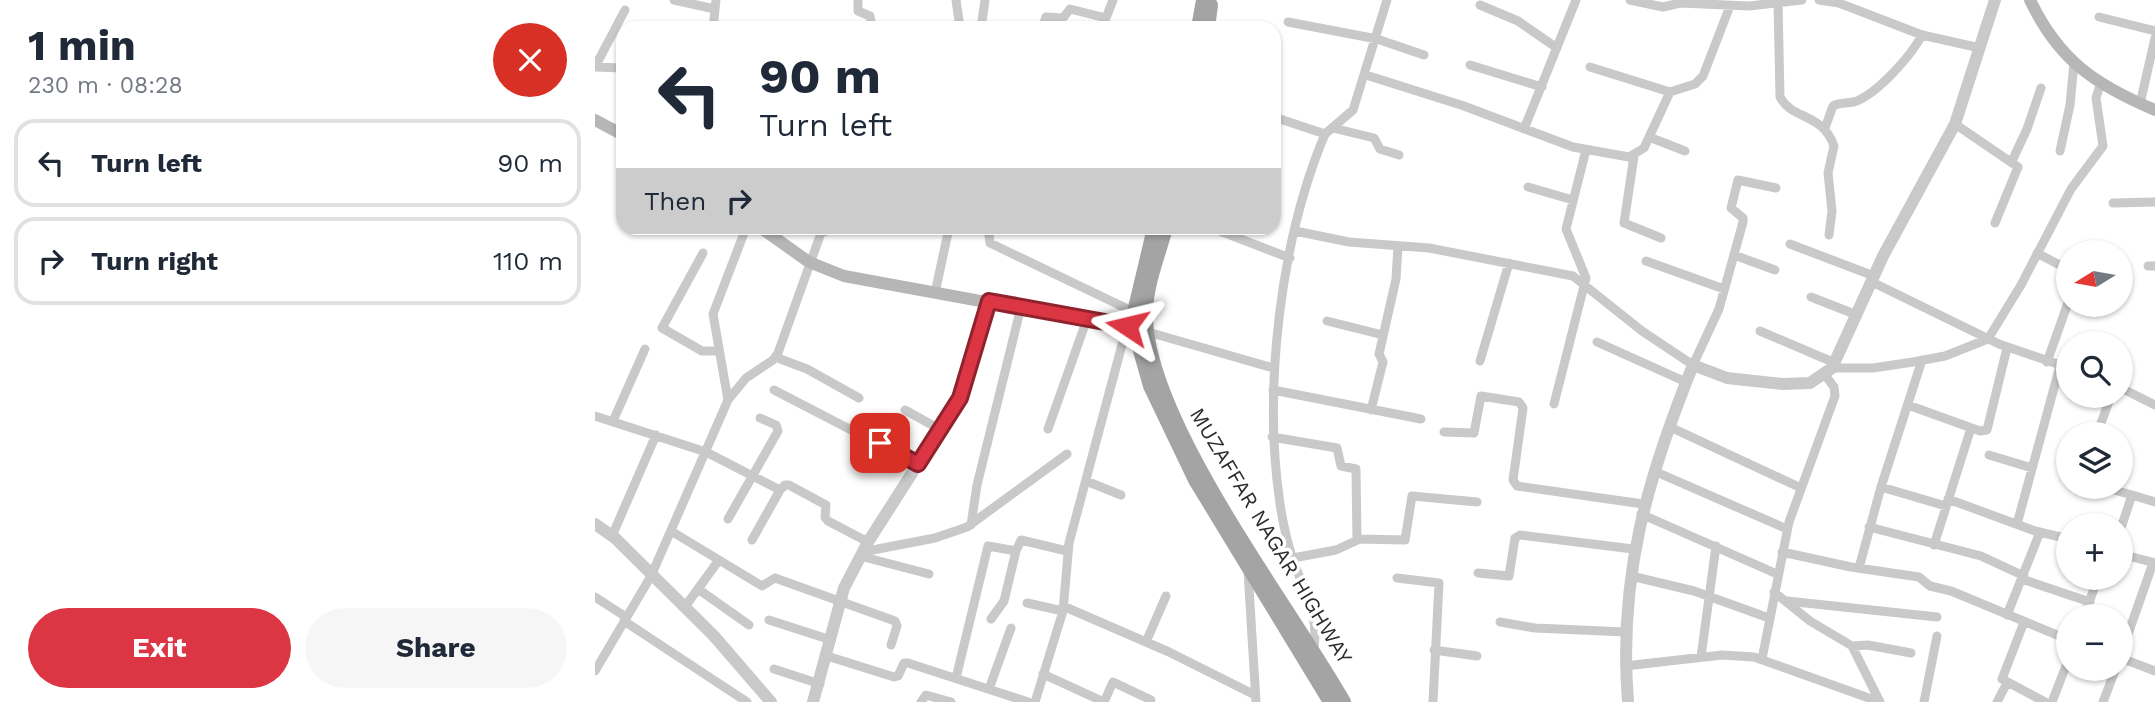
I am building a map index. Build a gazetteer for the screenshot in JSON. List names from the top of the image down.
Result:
{
  "streets": {
    "main road": ["MUZAFFAR NAGAR HIGHWAY"]
  },
  "north": "left",
  "page": {
    "heading": ["1 min", "230 m · 08:28"],
    "turn": ["90 m", "Turn left"],
    "list": [
      {
        "name": "Turn left",
        "value": "90 m"
      },
      {
        "name": "Turn right",
        "value": "110 m"
      }
    ],
    "then": "Then",
    "map_buttons": ["+", "−"],
    "buttons": ["Exit", "Share"]
  }
}
